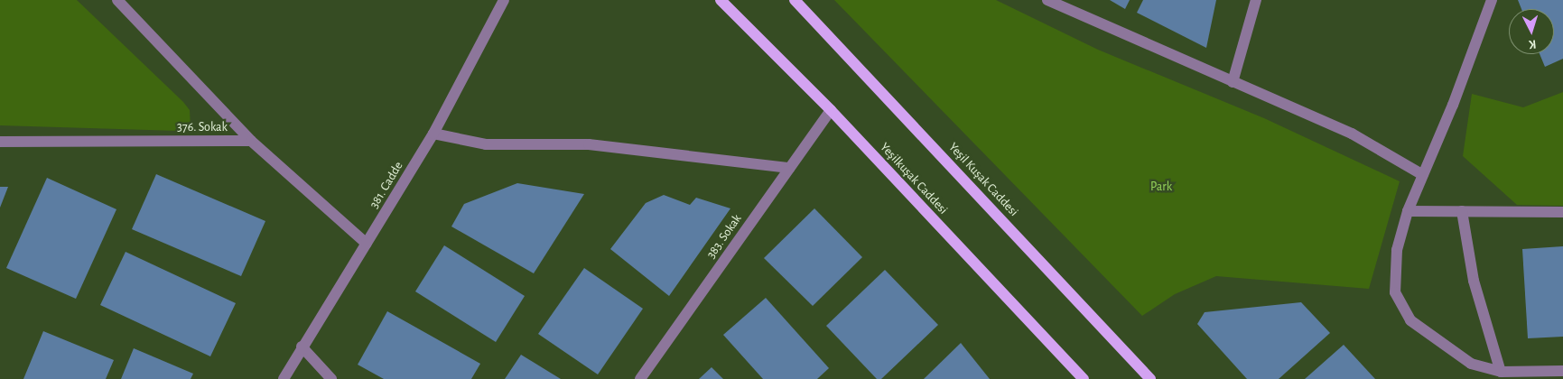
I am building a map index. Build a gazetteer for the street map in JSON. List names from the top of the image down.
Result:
{
  "streets": {
    "main road": ["Yeşilkuşak Caddesi", "Yeşil Kuşak Caddesi"],
    "street": ["376. Sokak", "381. Cadde", "383. Sokak"]
  },
  "crossings": [
    ["Yeşilkuşak Caddesi", "383. Sokak"]
  ],
  "parks": ["Park"],
  "north": "bottom"
}
